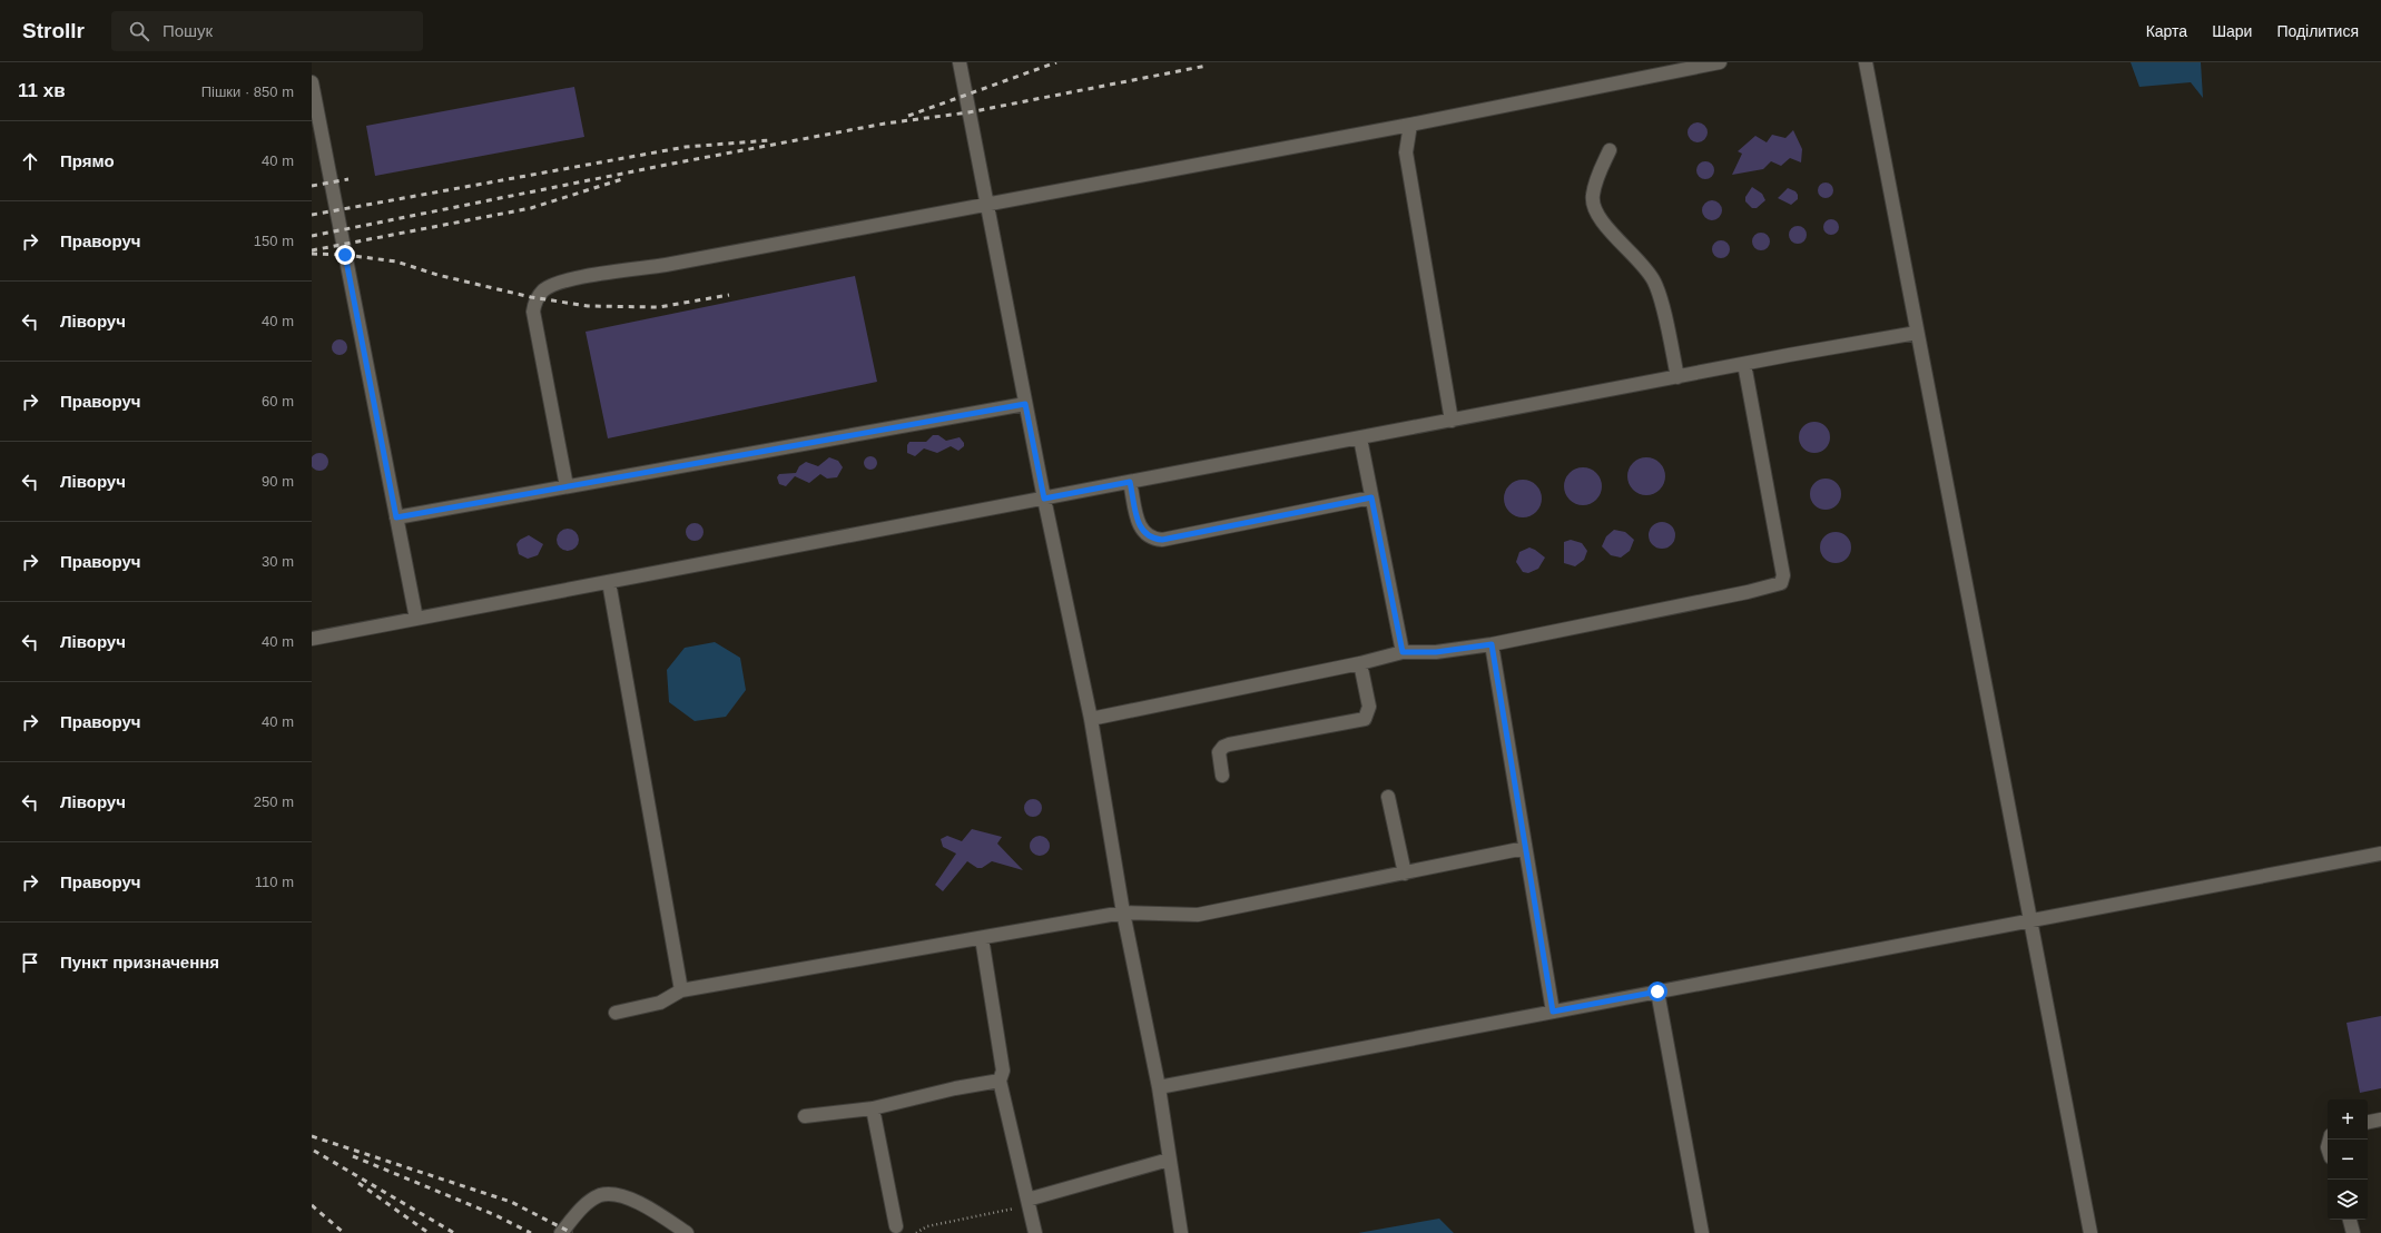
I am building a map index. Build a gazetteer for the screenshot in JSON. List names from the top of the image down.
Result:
{
  "page": {
    "header": "Strollr",
    "search": "Пошук",
    "nav": ["Карта", "Шари", "Поділитися"],
    "heading": ["11 хв", "Пішки · 850 m"],
    "list": [
      ["Прямо", "40 m"],
      ["Праворуч", "150 m"],
      ["Ліворуч", "40 m"],
      ["Праворуч", "60 m"],
      ["Ліворуч", "90 m"],
      ["Праворуч", "30 m"],
      ["Ліворуч", "40 m"],
      ["Праворуч", "40 m"],
      ["Ліворуч", "250 m"],
      ["Праворуч", "110 m"],
      "Пункт призначення"
    ],
    "map_buttons": ["+", "−"]
  }
}
